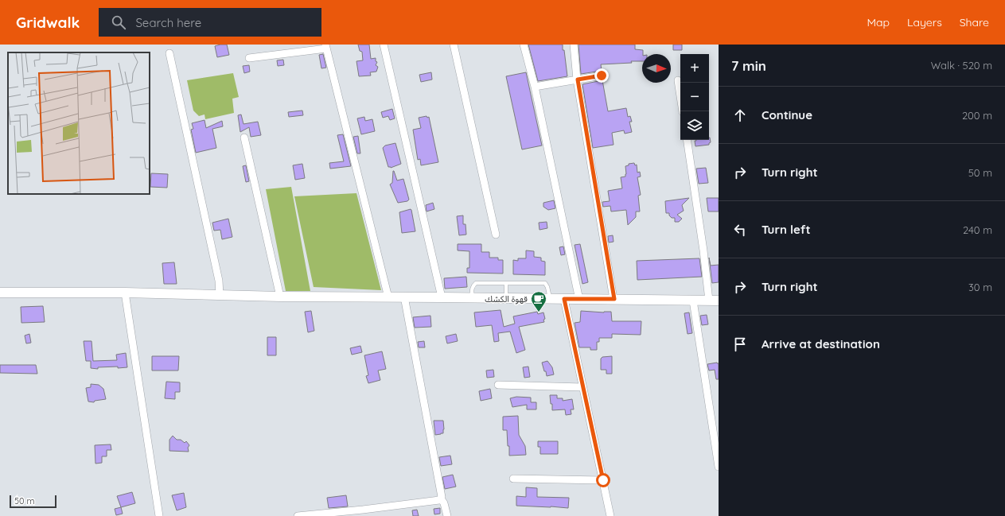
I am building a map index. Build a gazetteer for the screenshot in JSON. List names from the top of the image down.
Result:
{
  "places": {
    "cafe": ["قهوة الكشك"]
  },
  "scale_bar": "50 m",
  "north": "right",
  "page": {
    "header": "Gridwalk",
    "search": "Search here",
    "nav": ["Map", "Layers", "Share"],
    "heading": ["7 min", "Walk · 520 m"],
    "map_buttons": ["+", "−"],
    "list": [
      ["Continue", "200 m"],
      ["Turn right", "50 m"],
      ["Turn left", "240 m"],
      ["Turn right", "30 m"],
      "Arrive at destination"
    ],
    "scale": "50 m"
  }
}
